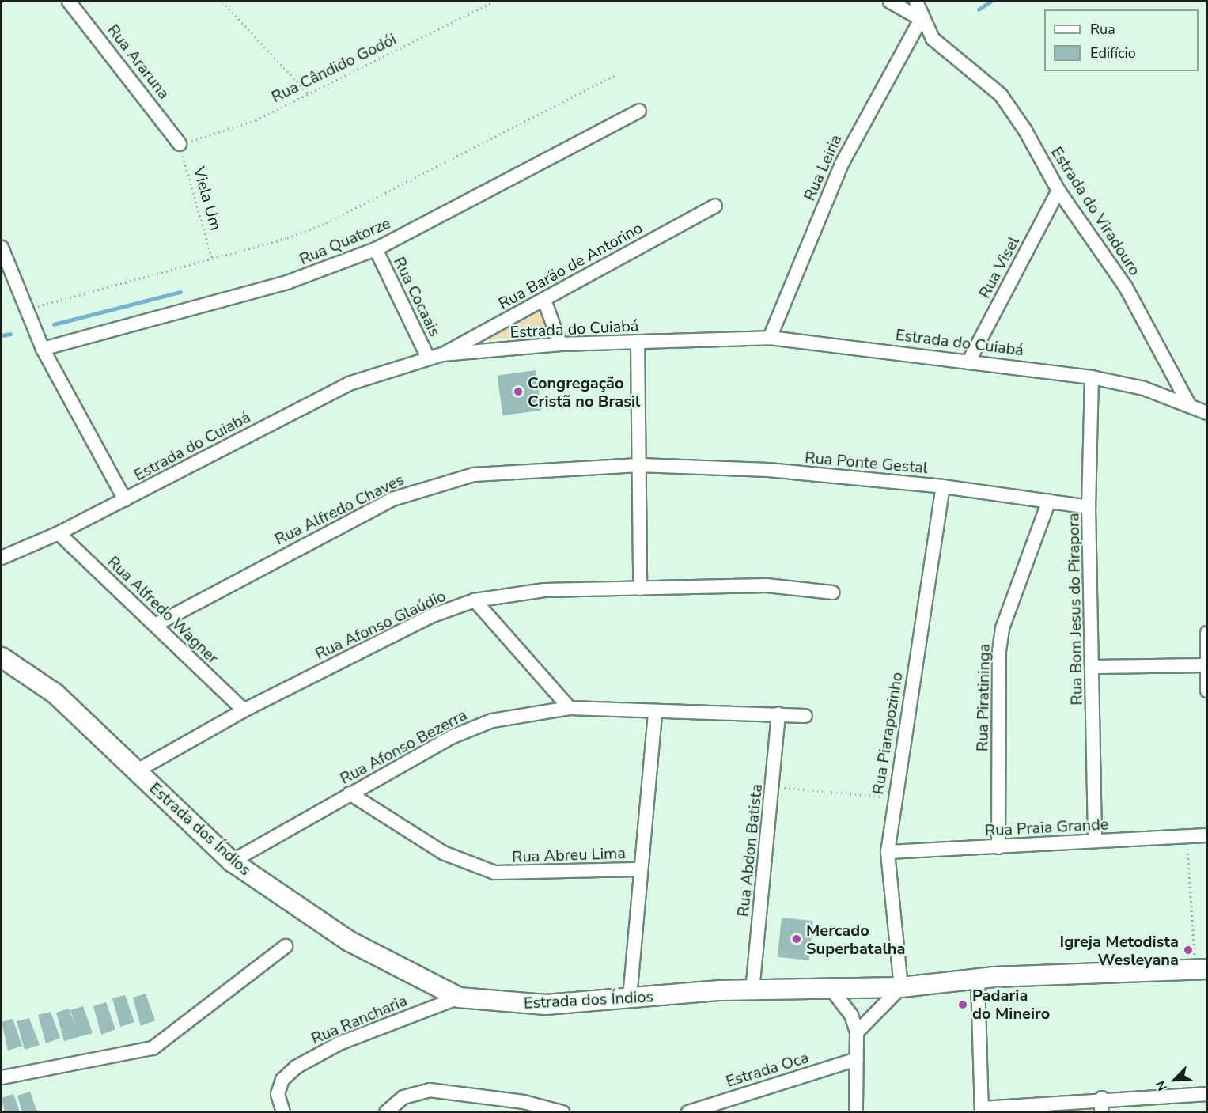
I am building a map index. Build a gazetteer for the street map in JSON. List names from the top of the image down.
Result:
{
  "streets": {
    "street": [
      "Rua Araruna",
      "Rua Leiria",
      "Estrada do Viradouro",
      "Rua Quatorze",
      "Rua Barão de Antorino",
      "Rua Visel",
      "Rua Cocaais",
      "Estrada do Cuiabá",
      "Rua Ponte Gestal",
      "Rua Alfredo Chaves",
      "Rua Bom Jesus do Pirapora",
      "Rua Alfredo Wagner",
      "Rua Afonso Glaúdio",
      "Rua Piratininga",
      "Rua Piarapozinho",
      "Rua Afonso Bezerra",
      "Rua Praia Grande",
      "Estrada dos Índios",
      "Rua Abdon Batista",
      "Rua Abreu Lima",
      "Rua Rancharia",
      "Estrada Oca"
    ],
    "path": ["Rua Cândido Godói", "Viela Um"]
  },
  "crossings": [
    ["Rua Araruna", "Rua Cândido Godói"],
    ["Rua Araruna", "Viela Um"],
    ["Rua Cândido Godói", "Viela Um"],
    ["Rua Leiria", "Estrada do Viradouro"],
    ["Rua Leiria", "Estrada do Cuiabá"],
    ["Estrada do Viradouro", "Rua Visel"],
    ["Estrada do Viradouro", "Estrada do Cuiabá"],
    ["Rua Quatorze", "Rua Cocaais"],
    ["Rua Barão de Antorino", "Estrada do Cuiabá"],
    ["Rua Visel", "Estrada do Cuiabá"],
    ["Rua Cocaais", "Estrada do Cuiabá"],
    ["Estrada do Cuiabá", "Rua Bom Jesus do Pirapora"],
    ["Estrada do Cuiabá", "Rua Alfredo Wagner"],
    ["Rua Ponte Gestal", "Rua Alfredo Chaves"],
    ["Rua Ponte Gestal", "Rua Bom Jesus do Pirapora"],
    ["Rua Ponte Gestal", "Rua Piratininga"],
    ["Rua Ponte Gestal", "Rua Piarapozinho"],
    ["Rua Alfredo Chaves", "Rua Alfredo Wagner"],
    ["Rua Bom Jesus do Pirapora", "Rua Praia Grande"],
    ["Rua Alfredo Wagner", "Rua Afonso Glaúdio"],
    ["Rua Afonso Glaúdio", "Estrada dos Índios"],
    ["Rua Piratininga", "Rua Praia Grande"],
    ["Rua Piarapozinho", "Rua Praia Grande"],
    ["Rua Piarapozinho", "Estrada dos Índios"],
    ["Rua Afonso Bezerra", "Estrada dos Índios"],
    ["Rua Afonso Bezerra", "Rua Abdon Batista"],
    ["Rua Afonso Bezerra", "Rua Abreu Lima"],
    ["Estrada dos Índios", "Rua Abdon Batista"],
    ["Estrada dos Índios", "Rua Rancharia"]
  ],
  "places": [
    "Congregação Cristã no Brasil",
    "Mercado Superbatalha",
    "Igreja Metodista Wesleyana",
    "Padaria do Mineiro"
  ],
  "legend": ["Rua", "Edifício"],
  "north": "bottom left"
}
